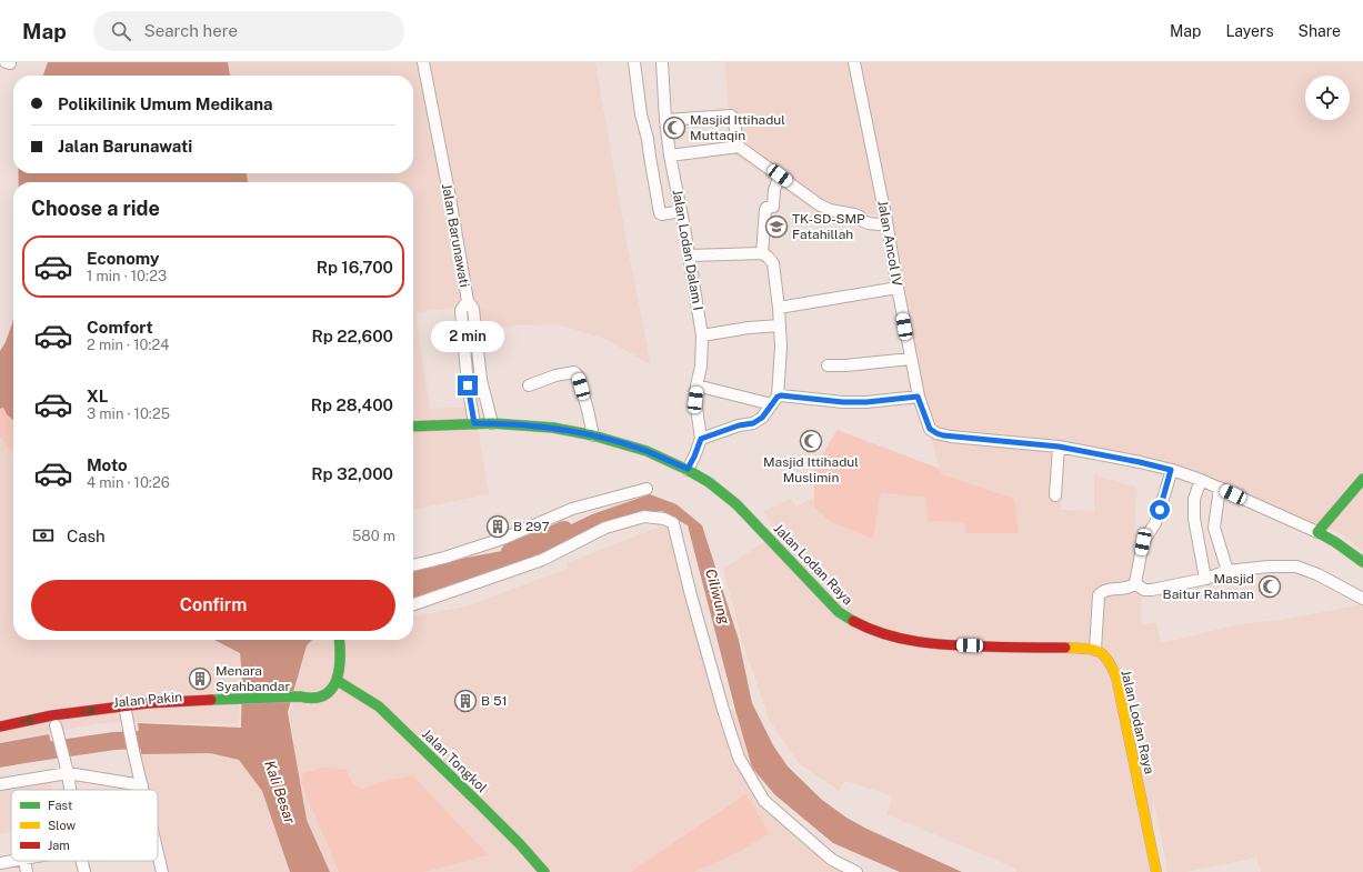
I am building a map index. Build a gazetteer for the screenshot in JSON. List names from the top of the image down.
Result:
{
  "streets": {
    "main road": ["Jalan Lodan Raya", "Jalan Pakin", "Jalan Tongkol"],
    "street": ["Jalan Barunawati", "Jalan Ancol IV", "Jalan Lodan Dalam I"]
  },
  "crossings": [
    ["Jalan Barunawati", "Jalan Lodan Raya"],
    ["Jalan Pakin", "Jalan Tongkol"]
  ],
  "water": ["Ciliwung", "Kali Besar"],
  "places": {
    "mosque": ["Masjid Ittihadul Muttaqin", "Masjid Ittihadul Muslimin", "Masjid Baitur Rahman"],
    "school or university": ["TK-SD-SMP Fatahillah"],
    "building": ["B 297", "Menara Syahbandar", "B 51"]
  },
  "legend": ["Fast", "Slow", "Jam"],
  "page": {
    "header": "Map",
    "search": "Search here",
    "nav": ["Map", "Layers", "Share"],
    "banner": ["Polikilinik Umum Medikana", "Jalan Barunawati"],
    "heading": "Choose a ride",
    "list": [
      {
        "name": "Economy",
        "note": "1 min · 10:23",
        "value": "Rp 16,700"
      },
      {
        "name": "Comfort",
        "note": "2 min · 10:24",
        "value": "Rp 22,600"
      },
      {
        "name": "XL",
        "note": "3 min · 10:25",
        "value": "Rp 28,400"
      },
      {
        "name": "Moto",
        "note": "4 min · 10:26",
        "value": "Rp 32,000"
      }
    ],
    "bubble": "2 min",
    "pay": ["Cash", "580 m"],
    "buttons": "Confirm"
  }
}
